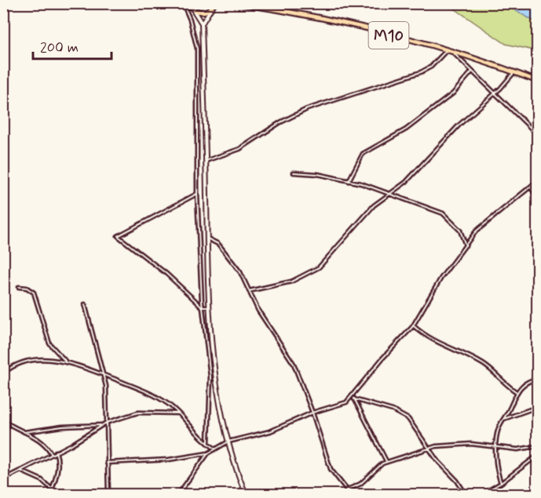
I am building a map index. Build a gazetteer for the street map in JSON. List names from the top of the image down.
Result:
{
  "streets": {
    "main road": ["M10"]
  },
  "scale_bar": "200 m"
}
